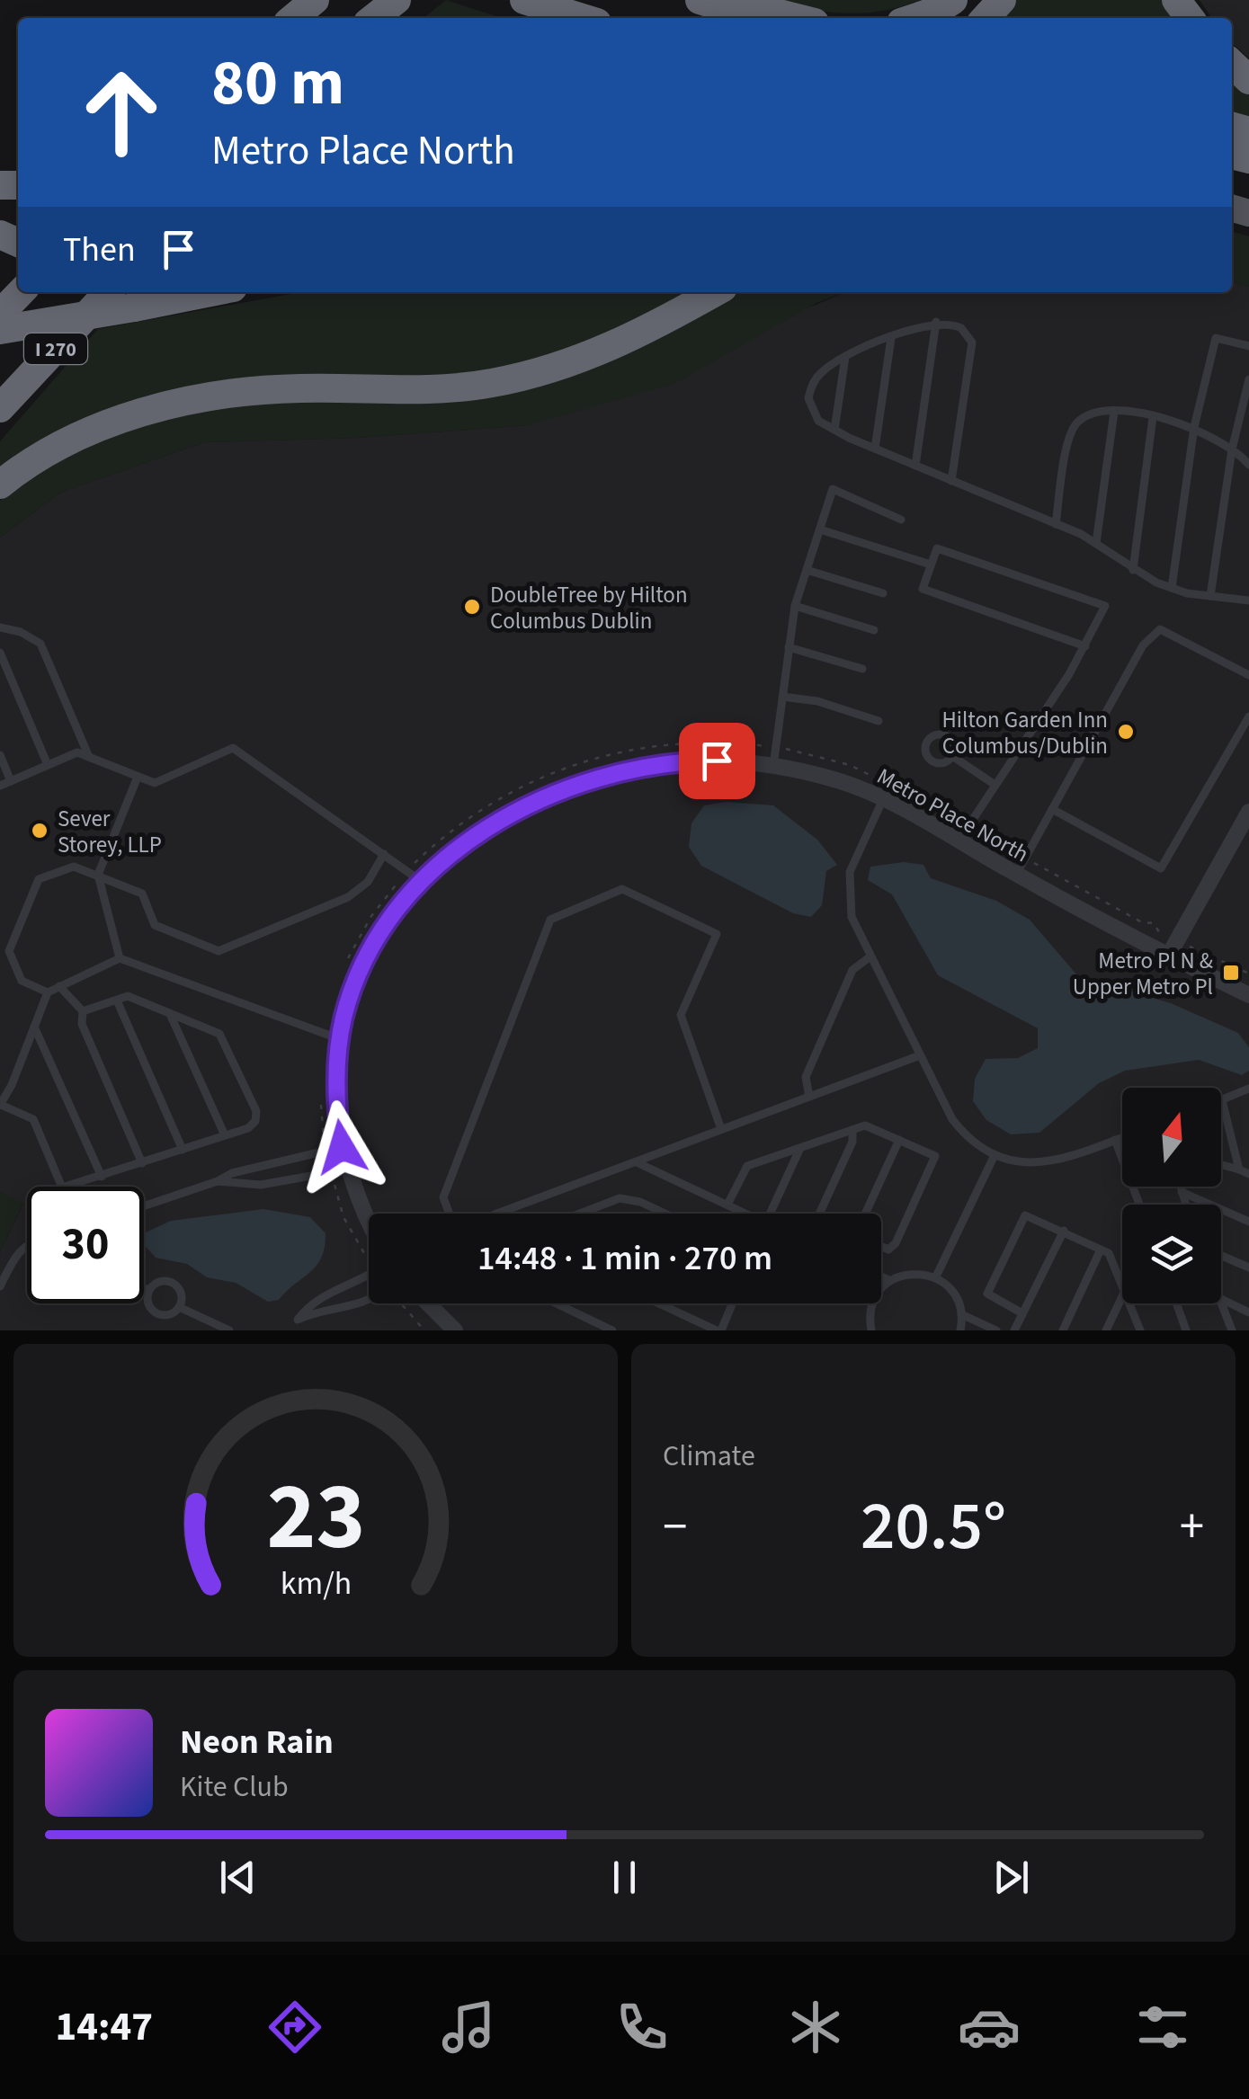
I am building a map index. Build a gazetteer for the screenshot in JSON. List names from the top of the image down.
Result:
{
  "streets": {
    "highway": ["I 270"],
    "street": ["Metro Place North"]
  },
  "places": {
    "other": ["DoubleTree by Hilton Columbus Dublin", "Hilton Garden Inn Columbus/Dublin", "Sever Storey, LLP"],
    "transit": ["Metro Pl N & Upper Metro Pl"]
  },
  "north": "top",
  "page": {
    "turn": ["80 m", "Metro Place North"],
    "then": "Then",
    "limit": "30",
    "trip": "14:48 · 1 min · 270 m",
    "tile": "Climate",
    "heat": ["−", "20.5°", "+"],
    "song": ["Neon Rain", "Kite Club"],
    "tabs": "14:47",
    "gauge": ["23", "km/h"]
  }
}
